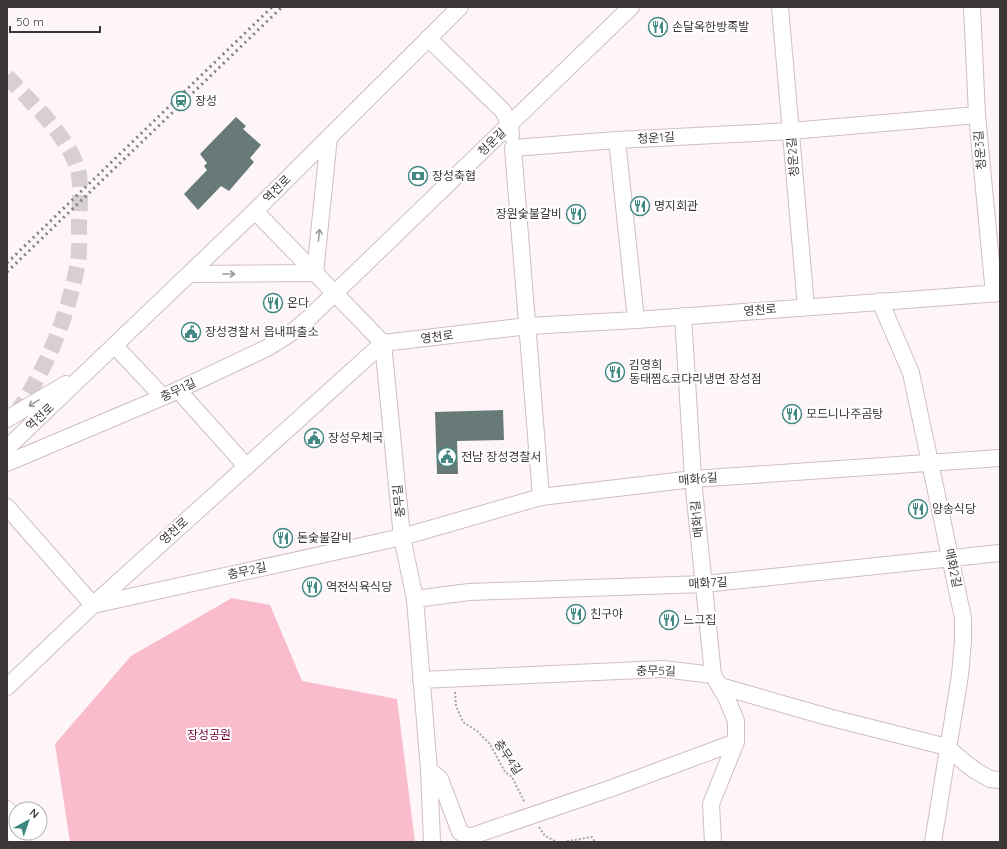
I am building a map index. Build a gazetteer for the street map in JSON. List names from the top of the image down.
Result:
{
  "streets": {
    "street": [
      "청운1길",
      "청운길",
      "청운3길",
      "청운2길",
      "역전로",
      "영천로",
      "충무1길",
      "매화6길",
      "충무길",
      "매화1길",
      "매화2길",
      "충무2길",
      "매화7길",
      "충무5길"
    ],
    "path": ["충무4길"]
  },
  "crossings": [
    ["청운1길", "청운3길"],
    ["청운1길", "청운2길"],
    ["청운길", "충무1길"],
    ["청운3길", "영천로"],
    ["청운2길", "영천로"],
    ["영천로", "충무길"],
    ["영천로", "매화1길"],
    ["영천로", "매화2길"],
    ["영천로", "충무2길"],
    ["매화6길", "충무길"],
    ["매화6길", "매화1길"],
    ["매화6길", "매화2길"],
    ["매화6길", "충무2길"],
    ["충무길", "충무2길"],
    ["충무길", "매화7길"],
    ["충무길", "충무5길"],
    ["매화1길", "매화7길"],
    ["매화1길", "충무5길"],
    ["매화2길", "매화7길"],
    ["매화2길", "충무5길"],
    ["충무5길", "충무4길"]
  ],
  "parks": ["장성공원"],
  "places": {
    "restaurant": [
      "손달옥한방족발",
      "명지회관",
      "장원숯불갈비",
      "온다",
      "김영희 동태찜&코다리냉면 장성점",
      "모드니나주곰탕",
      "양송식당",
      "돈숯불갈비",
      "역전식육식당",
      "친구야",
      "느그집"
    ],
    "station": ["장성"],
    "bank": ["장성축협"],
    "public building": ["장성경찰서 읍내파출소", "장성우체국", "전남 장성경찰서"]
  },
  "scale_bar": "50 m",
  "north": "top right"
}
